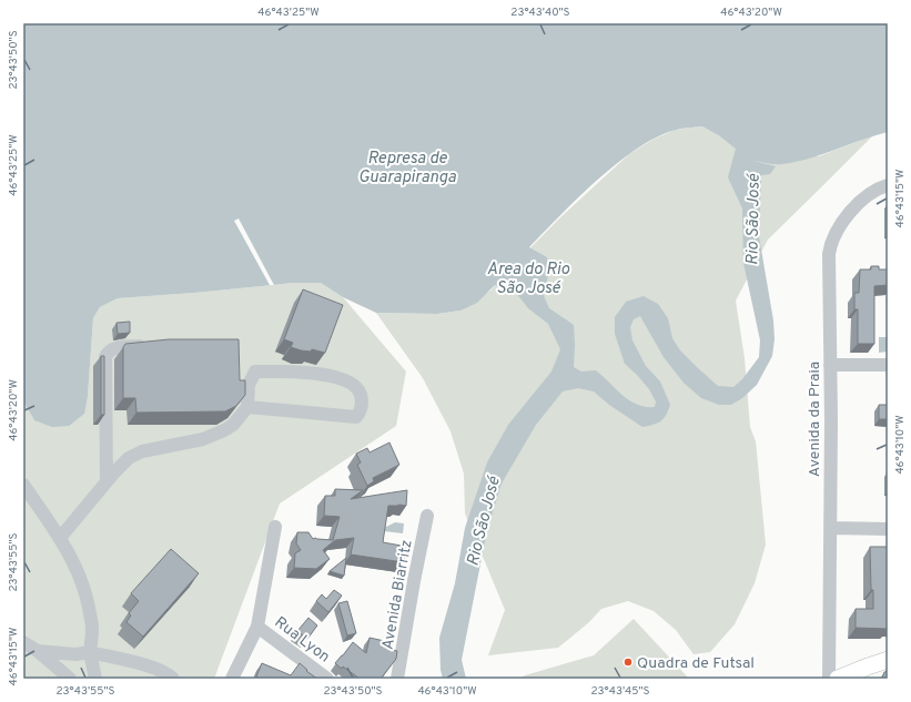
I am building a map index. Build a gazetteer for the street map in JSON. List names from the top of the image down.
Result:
{
  "streets": {
    "street": ["Avenida da Praia", "Avenida Biarritz", "Rua Lyon"]
  },
  "water": ["Represa de Guarapiranga", "Rio São José", "Area do Rio São José"],
  "places": ["Quadra de Futsal"],
  "coordinates": [
    "46°43'25\"W",
    "23°43'40\"S",
    "46°43'20\"W",
    "23°43'50\"S",
    "46°43'15\"W",
    "46°43'10\"W",
    "23°43'55\"S",
    "23°43'45\"S"
  ]
}
